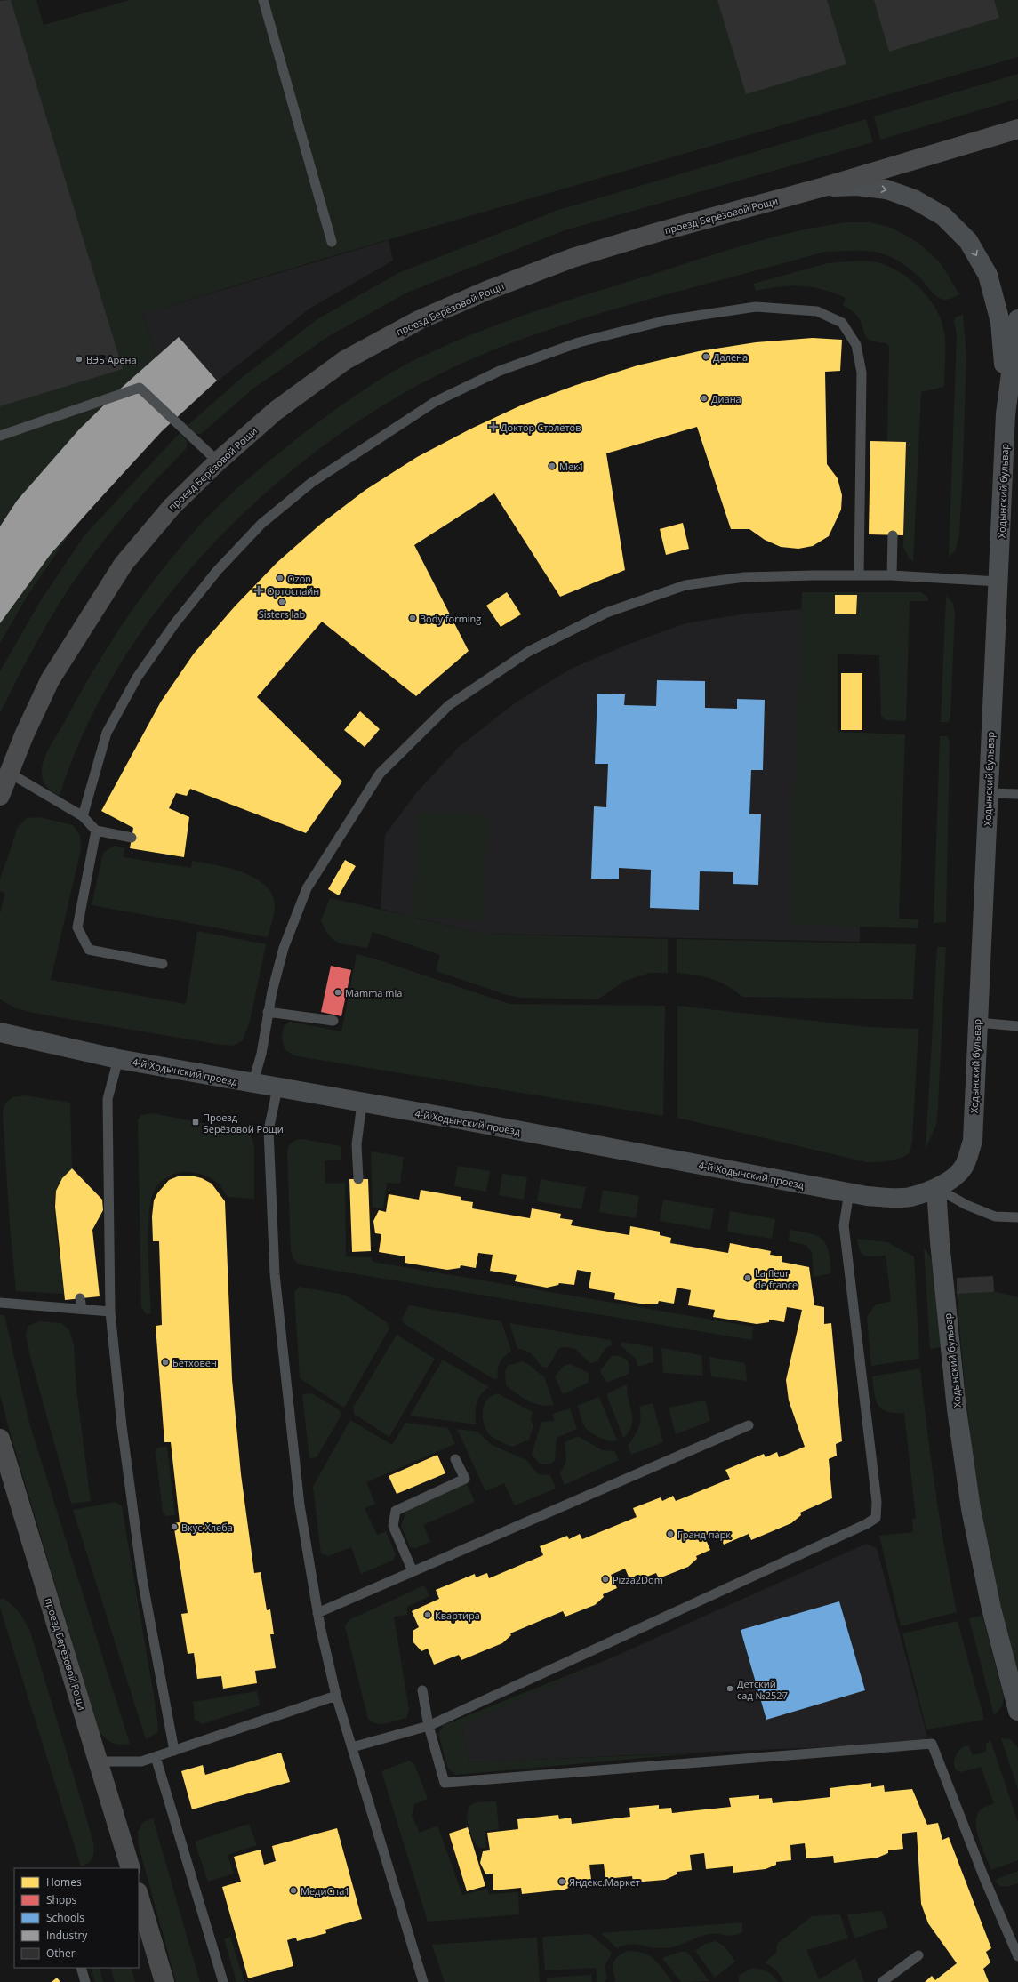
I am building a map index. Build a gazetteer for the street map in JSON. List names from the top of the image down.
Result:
{
  "streets": {
    "street": ["проезд Берёзовой Рощи", "Ходынский бульвар", "4-й Ходынский проезд"]
  },
  "crossings": [
    ["проезд Берёзовой Рощи", "Ходынский бульвар"],
    ["Ходынский бульвар", "4-й Ходынский проезд"]
  ],
  "places": {
    "other": [
      "Далена",
      "ВЭБ Арена",
      "Диана",
      "Мек1",
      "Ozon",
      "Sisters lab",
      "Body forming",
      "Mamma mia",
      "La fleur de france",
      "Бетховен",
      "Вкус Хлеба",
      "Гранд парк",
      "Pizza2Dom",
      "Квартира",
      "Детский сад №2527",
      "Яндекс.Маркет",
      "МедиСпа1"
    ],
    "health": ["Доктор Столетов", "Ортоспайн"],
    "transit": ["Проезд Берёзовой Рощи"]
  },
  "legend": [
    "Homes",
    "Shops",
    "Schools",
    "Industry",
    "Other"
  ]
}
